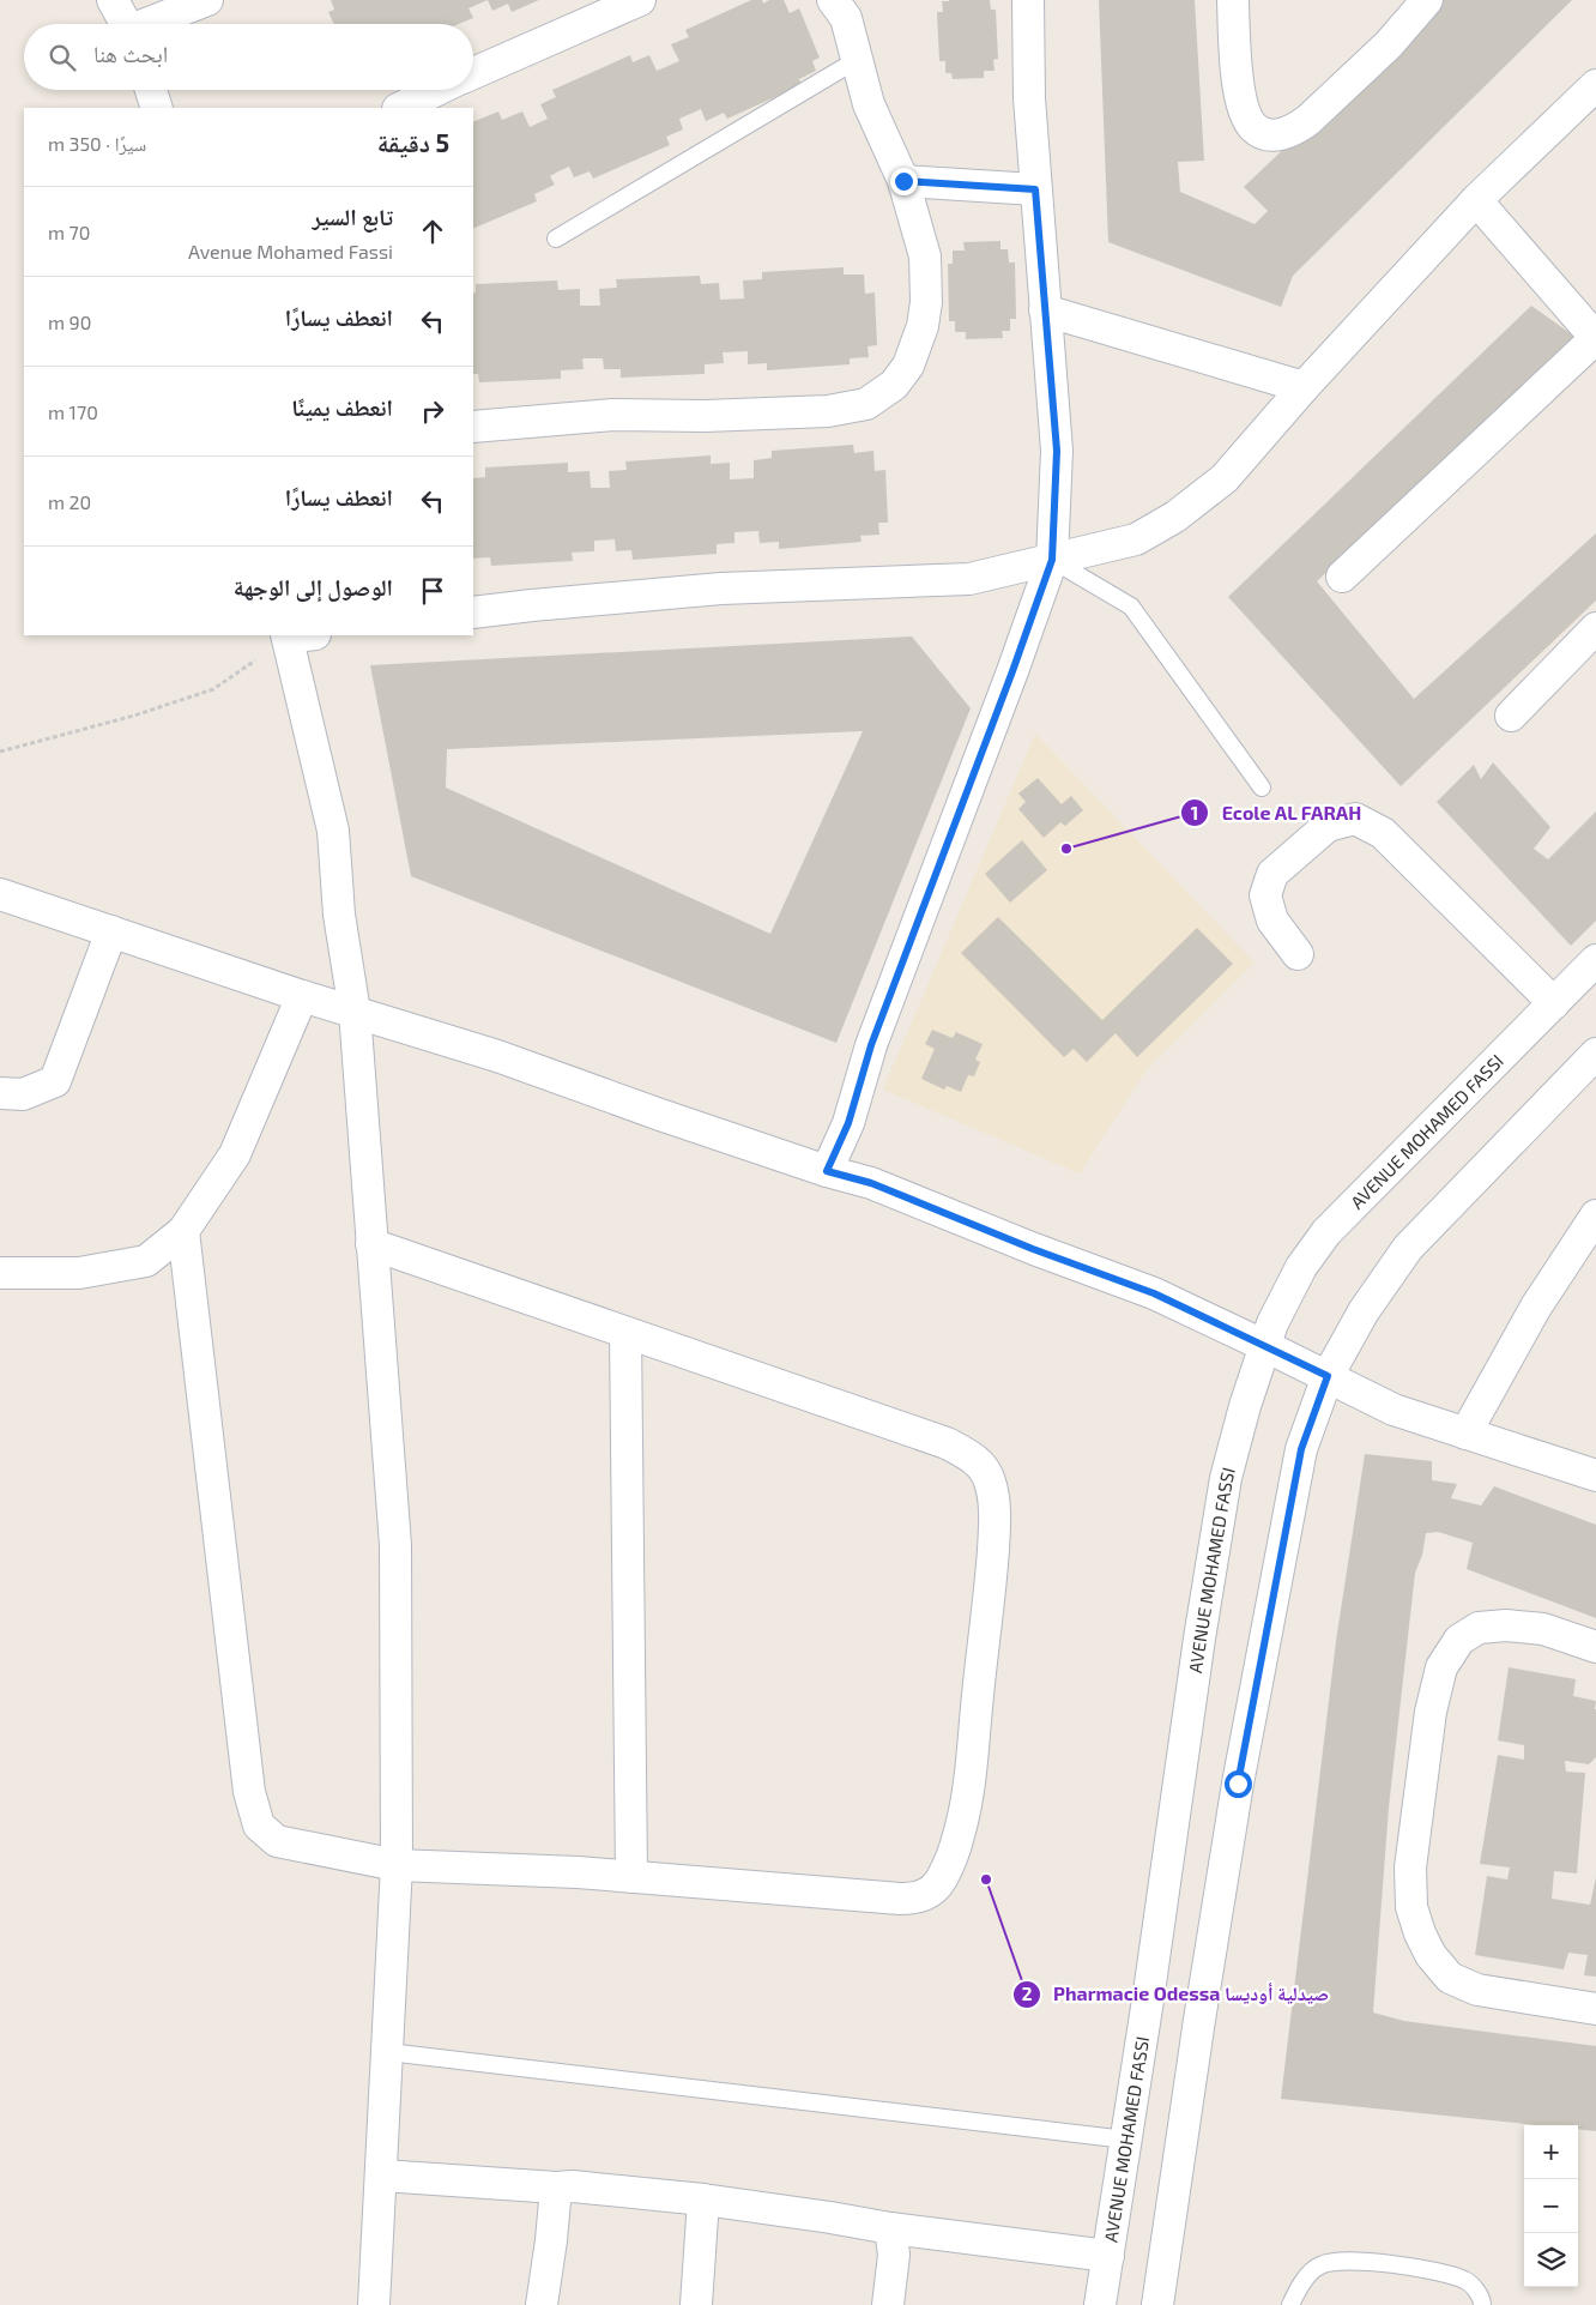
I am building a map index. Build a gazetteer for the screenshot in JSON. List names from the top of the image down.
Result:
{
  "streets": {
    "street": ["AVENUE MOHAMED FASSI"]
  },
  "places": ["Ecole AL FARAH", "Pharmacie Odessa صيدلية أوديسا"],
  "page": {
    "search": "ابحث هنا",
    "heading": ["5 دقيقة", "سيرًا · 350 m"],
    "list": [
      ["تابع السير", "Avenue Mohamed Fassi", "70 m"],
      ["انعطف يسارًا", "90 m"],
      ["انعطف يمينًا", "170 m"],
      ["انعطف يسارًا", "20 m"],
      "الوصول إلى الوجهة"
    ],
    "map_buttons": ["+", "−"]
  }
}
